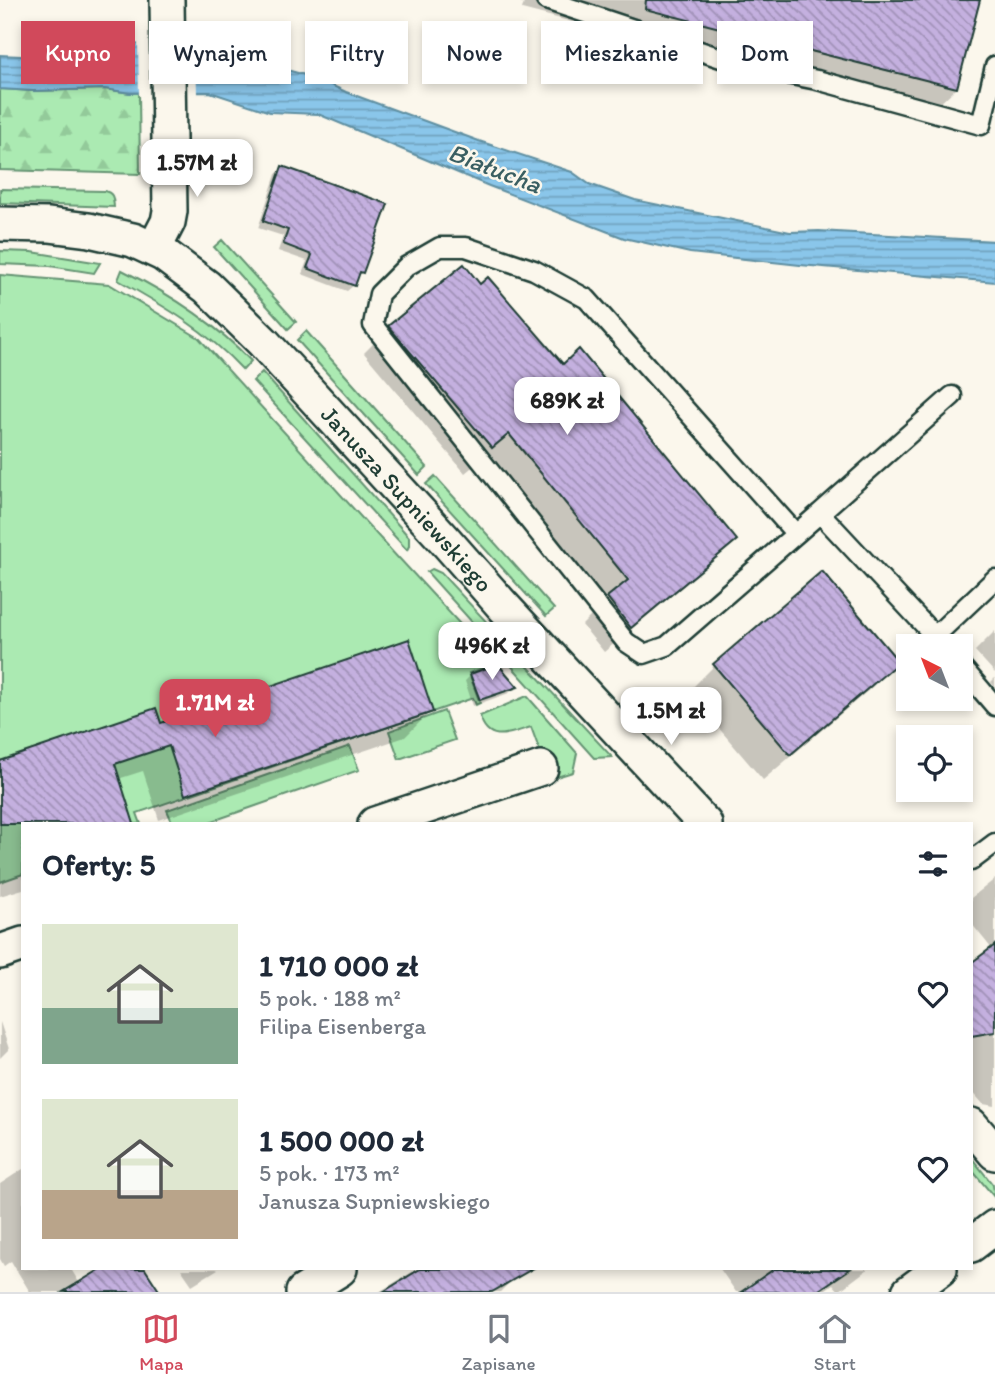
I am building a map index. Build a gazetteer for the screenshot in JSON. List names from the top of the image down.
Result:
{
  "streets": {
    "street": ["Janusza Supniewskiego"]
  },
  "water": ["Białucha"],
  "north": "top left",
  "page": {
    "chip": [
      "Kupno",
      "Wynajem",
      "Filtry",
      "Nowe",
      "Mieszkanie",
      "Dom"
    ],
    "price": [
      "1.57M zł",
      "689K zł",
      "496K zł",
      "1.71M zł",
      "1.5M zł"
    ],
    "heading": "Oferty: 5",
    "list": [
      {
        "name": "1 710 000 zł",
        "note": "5 pok. · 188 m² · Filipa Eisenberga"
      },
      {
        "name": "1 500 000 zł",
        "note": "5 pok. · 173 m² · Janusza Supniewskiego"
      }
    ],
    "tabs": ["Mapa", "Zapisane", "Start"]
  }
}
